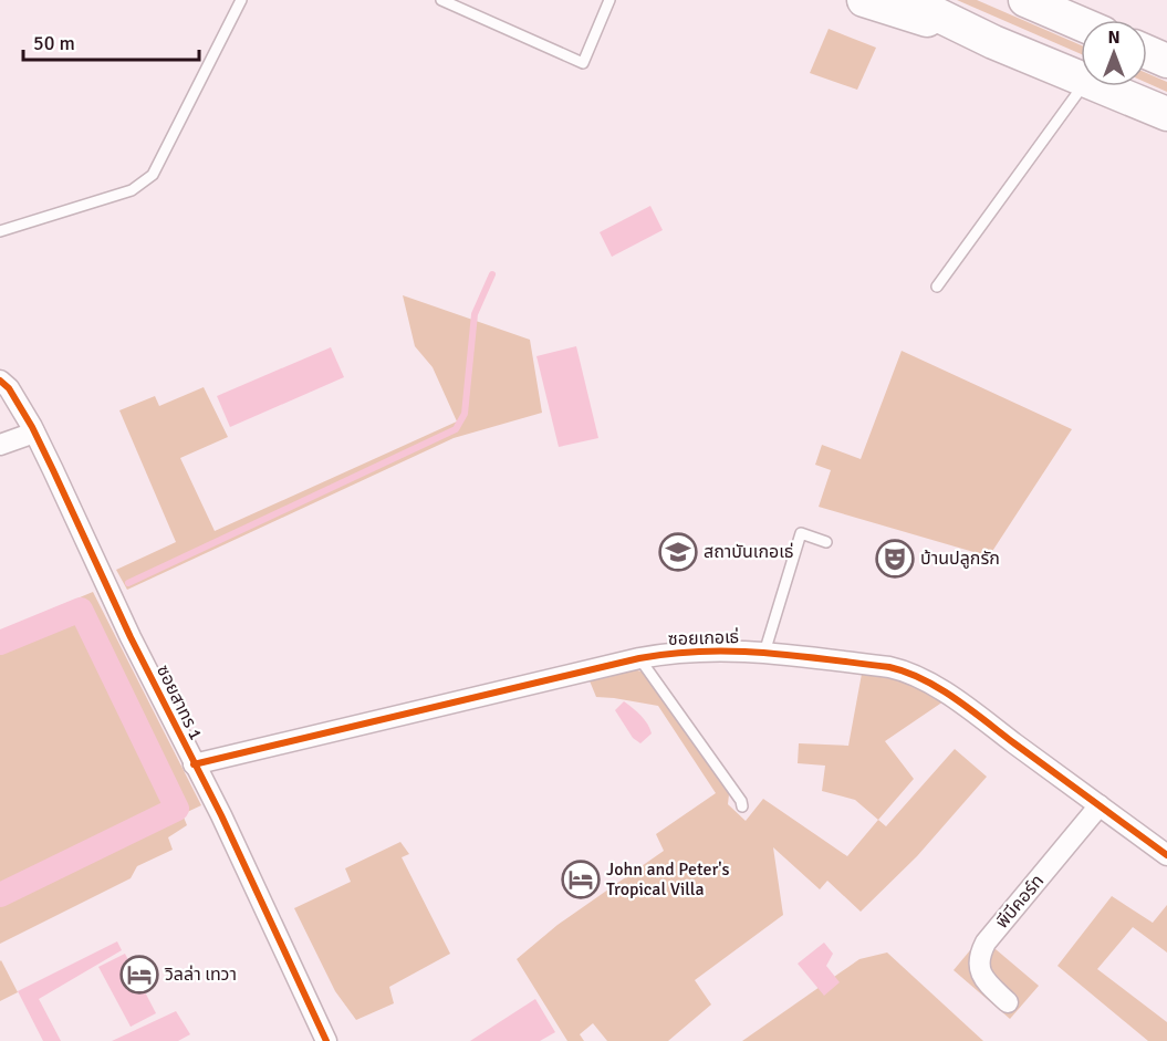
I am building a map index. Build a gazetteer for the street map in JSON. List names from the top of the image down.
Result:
{
  "streets": {
    "street": ["ซอยเกอเธ่", "ซอยสาทร 1", "พีบีคอร์ท"]
  },
  "crossings": [
    ["ซอยเกอเธ่", "ซอยสาทร 1"],
    ["ซอยเกอเธ่", "พีบีคอร์ท"]
  ],
  "places": {
    "school or university": ["สถาบันเกอเธ่"],
    "theatre": ["บ้านปลูกรัก"],
    "hotel": ["John and Peter's Tropical Villa", "วิลล่า เทวา"]
  },
  "scale_bar": "50 m",
  "north": "top"
}
